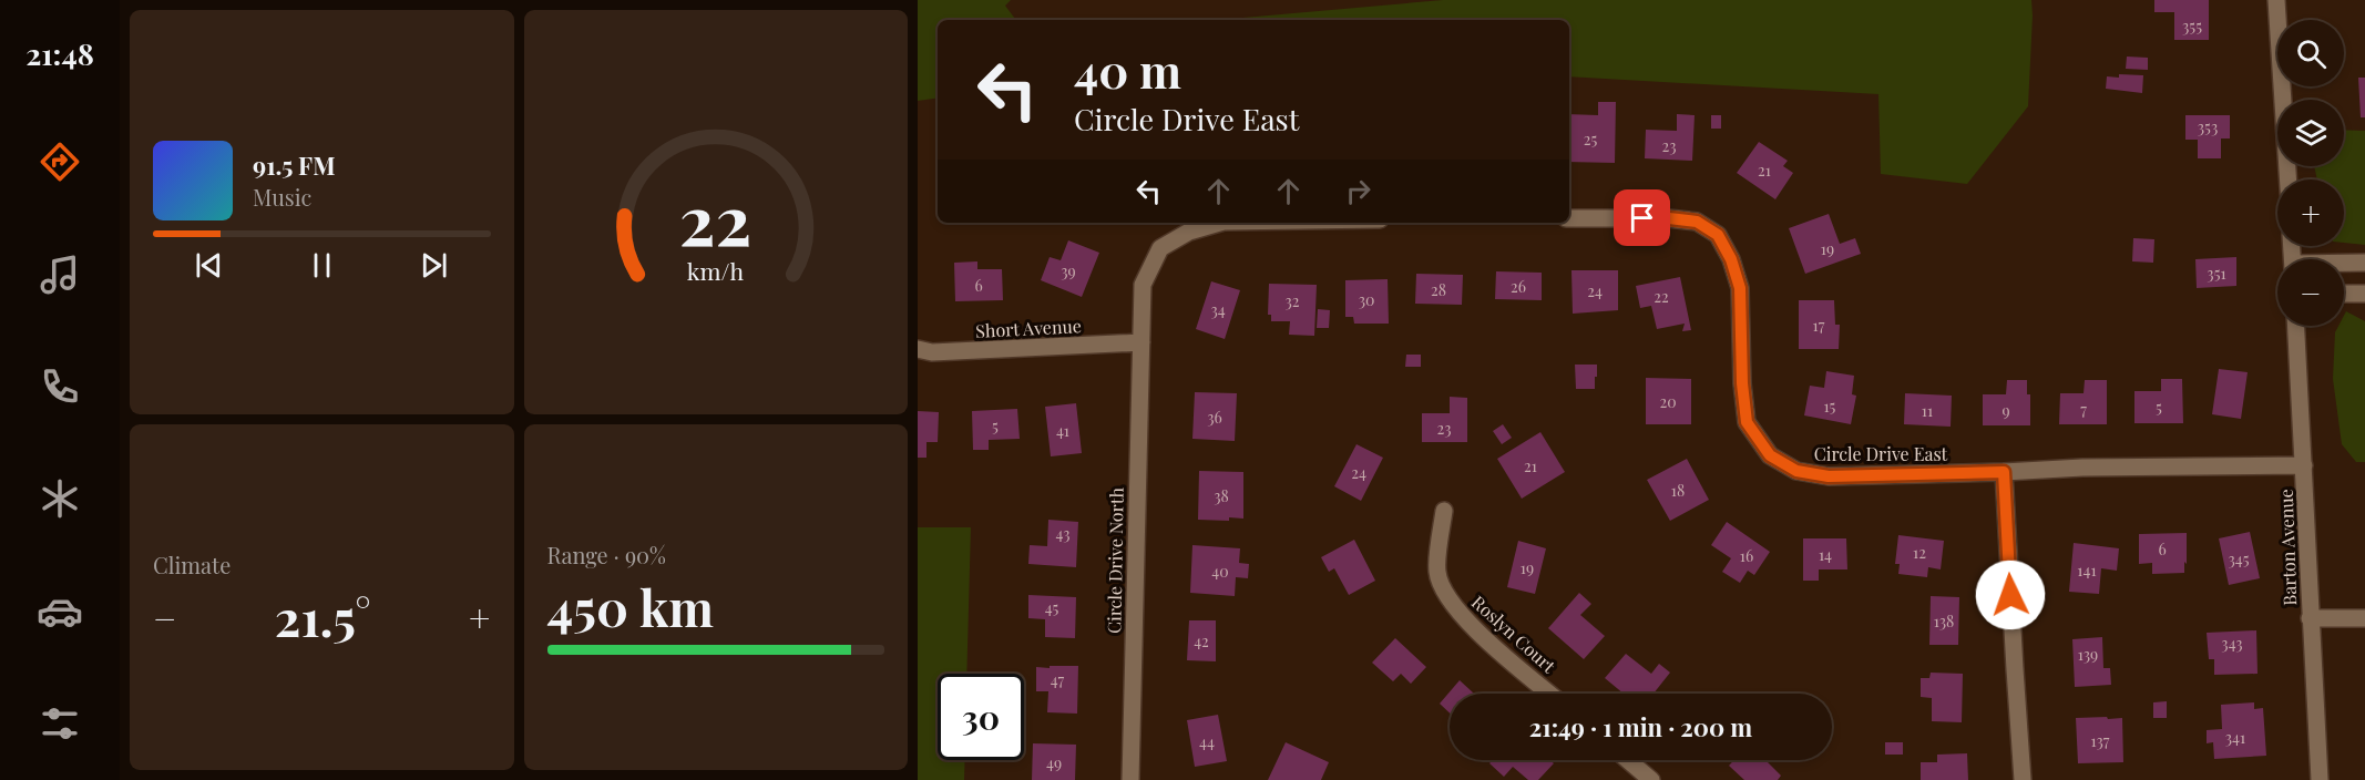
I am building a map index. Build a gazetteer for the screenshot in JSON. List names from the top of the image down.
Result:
{
  "streets": {
    "street": [
      "Short Avenue",
      "Circle Drive East",
      "Barton Avenue",
      "Circle Drive North",
      "Roslyn Court"
    ]
  },
  "crossings": [
    ["Short Avenue", "Circle Drive North"],
    ["Circle Drive East", "Barton Avenue"]
  ],
  "house_numbers": [
    "355",
    "353",
    "25",
    "23",
    "21",
    "19",
    "39",
    "351",
    "6",
    "26",
    "28",
    "24",
    "22",
    "30",
    "32",
    "34",
    "17",
    "20",
    "15",
    "5",
    "7",
    "11",
    "9",
    "36",
    "5",
    "23",
    "41",
    "21",
    "24",
    "18",
    "38",
    "43",
    "6",
    "12",
    "14",
    "16",
    "345",
    "19",
    "141",
    "40",
    "45",
    "138",
    "42",
    "343",
    "139",
    "47",
    "341",
    "137",
    "44",
    "49"
  ],
  "page": {
    "tabs": "21:48",
    "map_buttons": ["+", "−"],
    "turn": ["40 m", "Circle Drive East"],
    "song": ["91.5 FM", "Music"],
    "tile": [
      "Climate",
      ["Range · 90%", "450 km"]
    ],
    "heat": ["−", "21.5°", "+"],
    "limit": "30",
    "trip": "21:49 · 1 min · 200 m",
    "gauge": ["22", "km/h"]
  }
}
